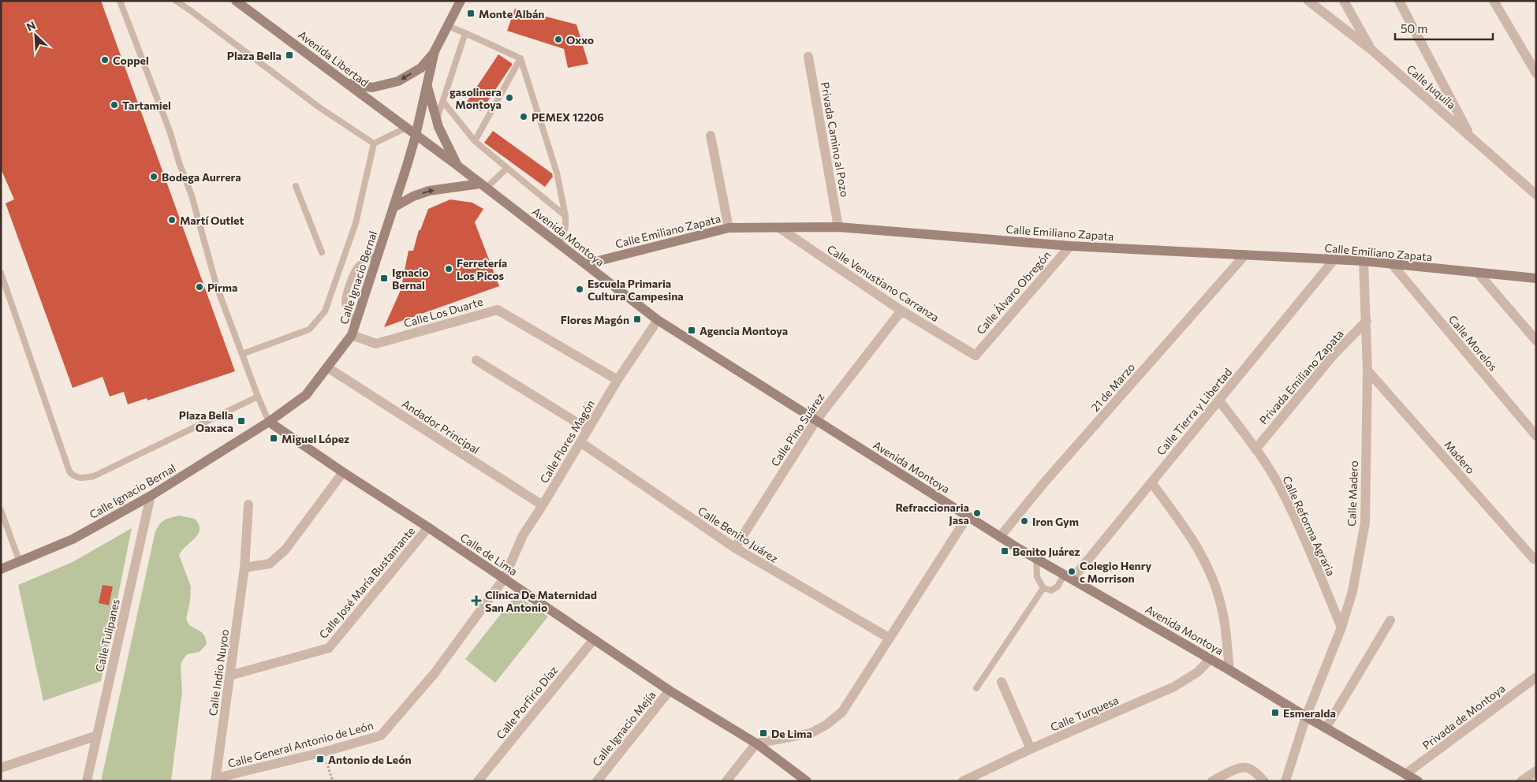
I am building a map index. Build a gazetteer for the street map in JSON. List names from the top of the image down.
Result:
{
  "streets": {
    "main road": [
      "Avenida Libertad",
      "Calle Emiliano Zapata",
      "Avenida Montoya",
      "Calle Ignacio Bernal",
      "Calle de Lima"
    ],
    "street": [
      "Calle Juquila",
      "Privada Camino al Pozo",
      "Calle Venustiano Carranza",
      "Calle Álvaro Obregón",
      "Calle Los Duarte",
      "Calle Morelos",
      "Privada Emiliano Zapata",
      "21 de Marzo",
      "Calle Tierra y Libertad",
      "Andador Principal",
      "Calle Pino Suárez",
      "Calle Flores Magón",
      "Madero",
      "Calle Madero",
      "Calle Reforma Agraria",
      "Calle Benito Juárez",
      "Calle José María Bustamante",
      "Calle Tulipanes",
      "Calle Indio Nuyoo",
      "Calle Porfirio Díaz",
      "Calle Turquesa",
      "Privada de Montoya",
      "Calle Ignacio Mejía",
      "Calle General Antonio de León"
    ]
  },
  "crossings": [
    ["Avenida Libertad", "Avenida Montoya"],
    ["Avenida Libertad", "Calle Ignacio Bernal"],
    ["Privada Camino al Pozo", "Calle Emiliano Zapata"],
    ["Calle Emiliano Zapata", "Avenida Montoya"],
    ["Calle Emiliano Zapata", "Calle Venustiano Carranza"],
    ["Calle Emiliano Zapata", "Calle Álvaro Obregón"],
    ["Calle Emiliano Zapata", "Calle Morelos"],
    ["Calle Emiliano Zapata", "21 de Marzo"],
    ["Calle Emiliano Zapata", "Calle Tierra y Libertad"],
    ["Calle Emiliano Zapata", "Calle Madero"],
    ["Avenida Montoya", "Calle Ignacio Bernal"],
    ["Avenida Montoya", "21 de Marzo"],
    ["Avenida Montoya", "Calle Tierra y Libertad"],
    ["Avenida Montoya", "Calle Pino Suárez"],
    ["Avenida Montoya", "Calle Flores Magón"],
    ["Avenida Montoya", "Calle Madero"],
    ["Avenida Montoya", "Calle Turquesa"],
    ["Avenida Montoya", "Privada de Montoya"],
    ["Calle Ignacio Bernal", "Calle Los Duarte"],
    ["Calle Ignacio Bernal", "Andador Principal"],
    ["Calle Ignacio Bernal", "Calle de Lima"],
    ["Calle Ignacio Bernal", "Calle Tulipanes"],
    ["Calle Venustiano Carranza", "Calle Álvaro Obregón"],
    ["Calle Venustiano Carranza", "Calle Pino Suárez"],
    ["Calle Los Duarte", "Calle Flores Magón"],
    ["Privada Emiliano Zapata", "Calle Madero"],
    ["Privada Emiliano Zapata", "Calle Reforma Agraria"],
    ["Calle Tierra y Libertad", "Calle Reforma Agraria"],
    ["Andador Principal", "Calle Flores Magón"],
    ["Calle Pino Suárez", "Calle Benito Juárez"],
    ["Calle Flores Magón", "Calle Benito Juárez"],
    ["Calle Flores Magón", "Calle de Lima"],
    ["Calle Flores Magón", "Calle General Antonio de León"],
    ["Madero", "Calle Madero"],
    ["Calle Madero", "Calle Reforma Agraria"],
    ["Calle de Lima", "Calle José María Bustamante"],
    ["Calle de Lima", "Calle Porfirio Díaz"],
    ["Calle de Lima", "Calle Ignacio Mejía"],
    ["Calle de Lima", "Calle General Antonio de León"],
    ["Calle José María Bustamante", "Calle Indio Nuyoo"],
    ["Calle Indio Nuyoo", "Calle General Antonio de León"]
  ],
  "places": {
    "transit": [
      "Monte Albán",
      "Plaza Bella",
      "Ignacio Bernal",
      "Flores Magón",
      "Agencia Montoya",
      "Plaza Bella Oaxaca",
      "Miguel López",
      "Benito Juárez",
      "Esmeralda",
      "De Lima",
      "Antonio de León"
    ],
    "other": [
      "Oxxo",
      "Coppel",
      "gasolinera Montoya",
      "Tartamiel",
      "PEMEX 12206",
      "Bodega Aurrera",
      "Martí Outlet",
      "Ferretería Los Picos",
      "Pirma",
      "Escuela Primaria Cultura Campesina",
      "Refraccionaria Jasa",
      "Iron Gym",
      "Colegio Henry c Morrison"
    ],
    "health": ["Clinica De Maternidad San Antonio"]
  },
  "scale_bar": "50 m",
  "north": "top left"
}
